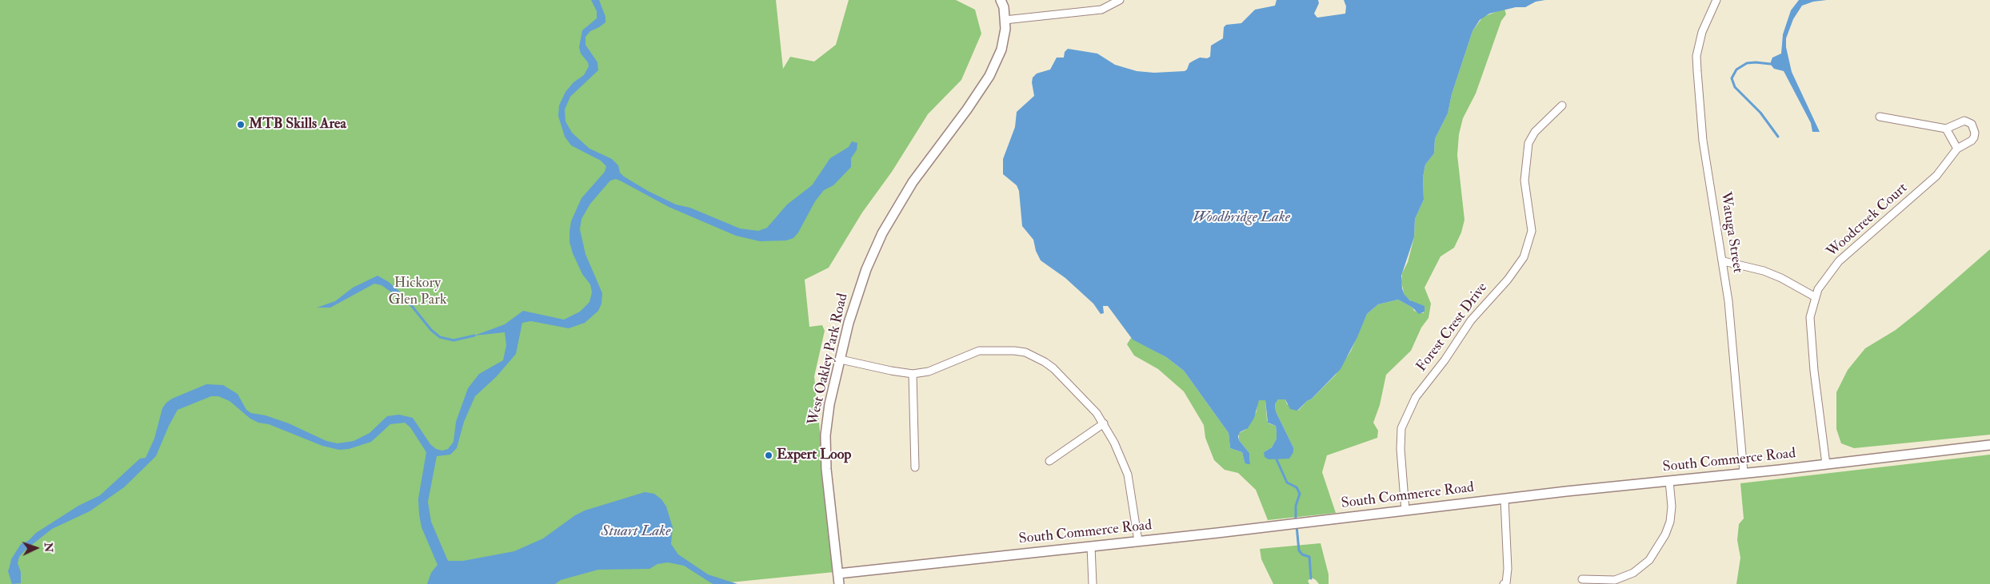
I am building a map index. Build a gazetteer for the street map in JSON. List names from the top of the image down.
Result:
{
  "streets": {
    "street": [
      "Woodcreek Court",
      "Watuga Street",
      "Forest Crest Drive",
      "West Oakley Park Road",
      "South Commerce Road"
    ]
  },
  "crossings": [
    ["Woodcreek Court", "South Commerce Road"],
    ["Watuga Street", "South Commerce Road"],
    ["Forest Crest Drive", "South Commerce Road"],
    ["West Oakley Park Road", "South Commerce Road"]
  ],
  "water": ["Woodbridge Lake", "Stuart Lake"],
  "parks": ["Hickory Glen Park"],
  "places": ["MTB Skills Area", "Expert Loop"],
  "north": "right"
}
